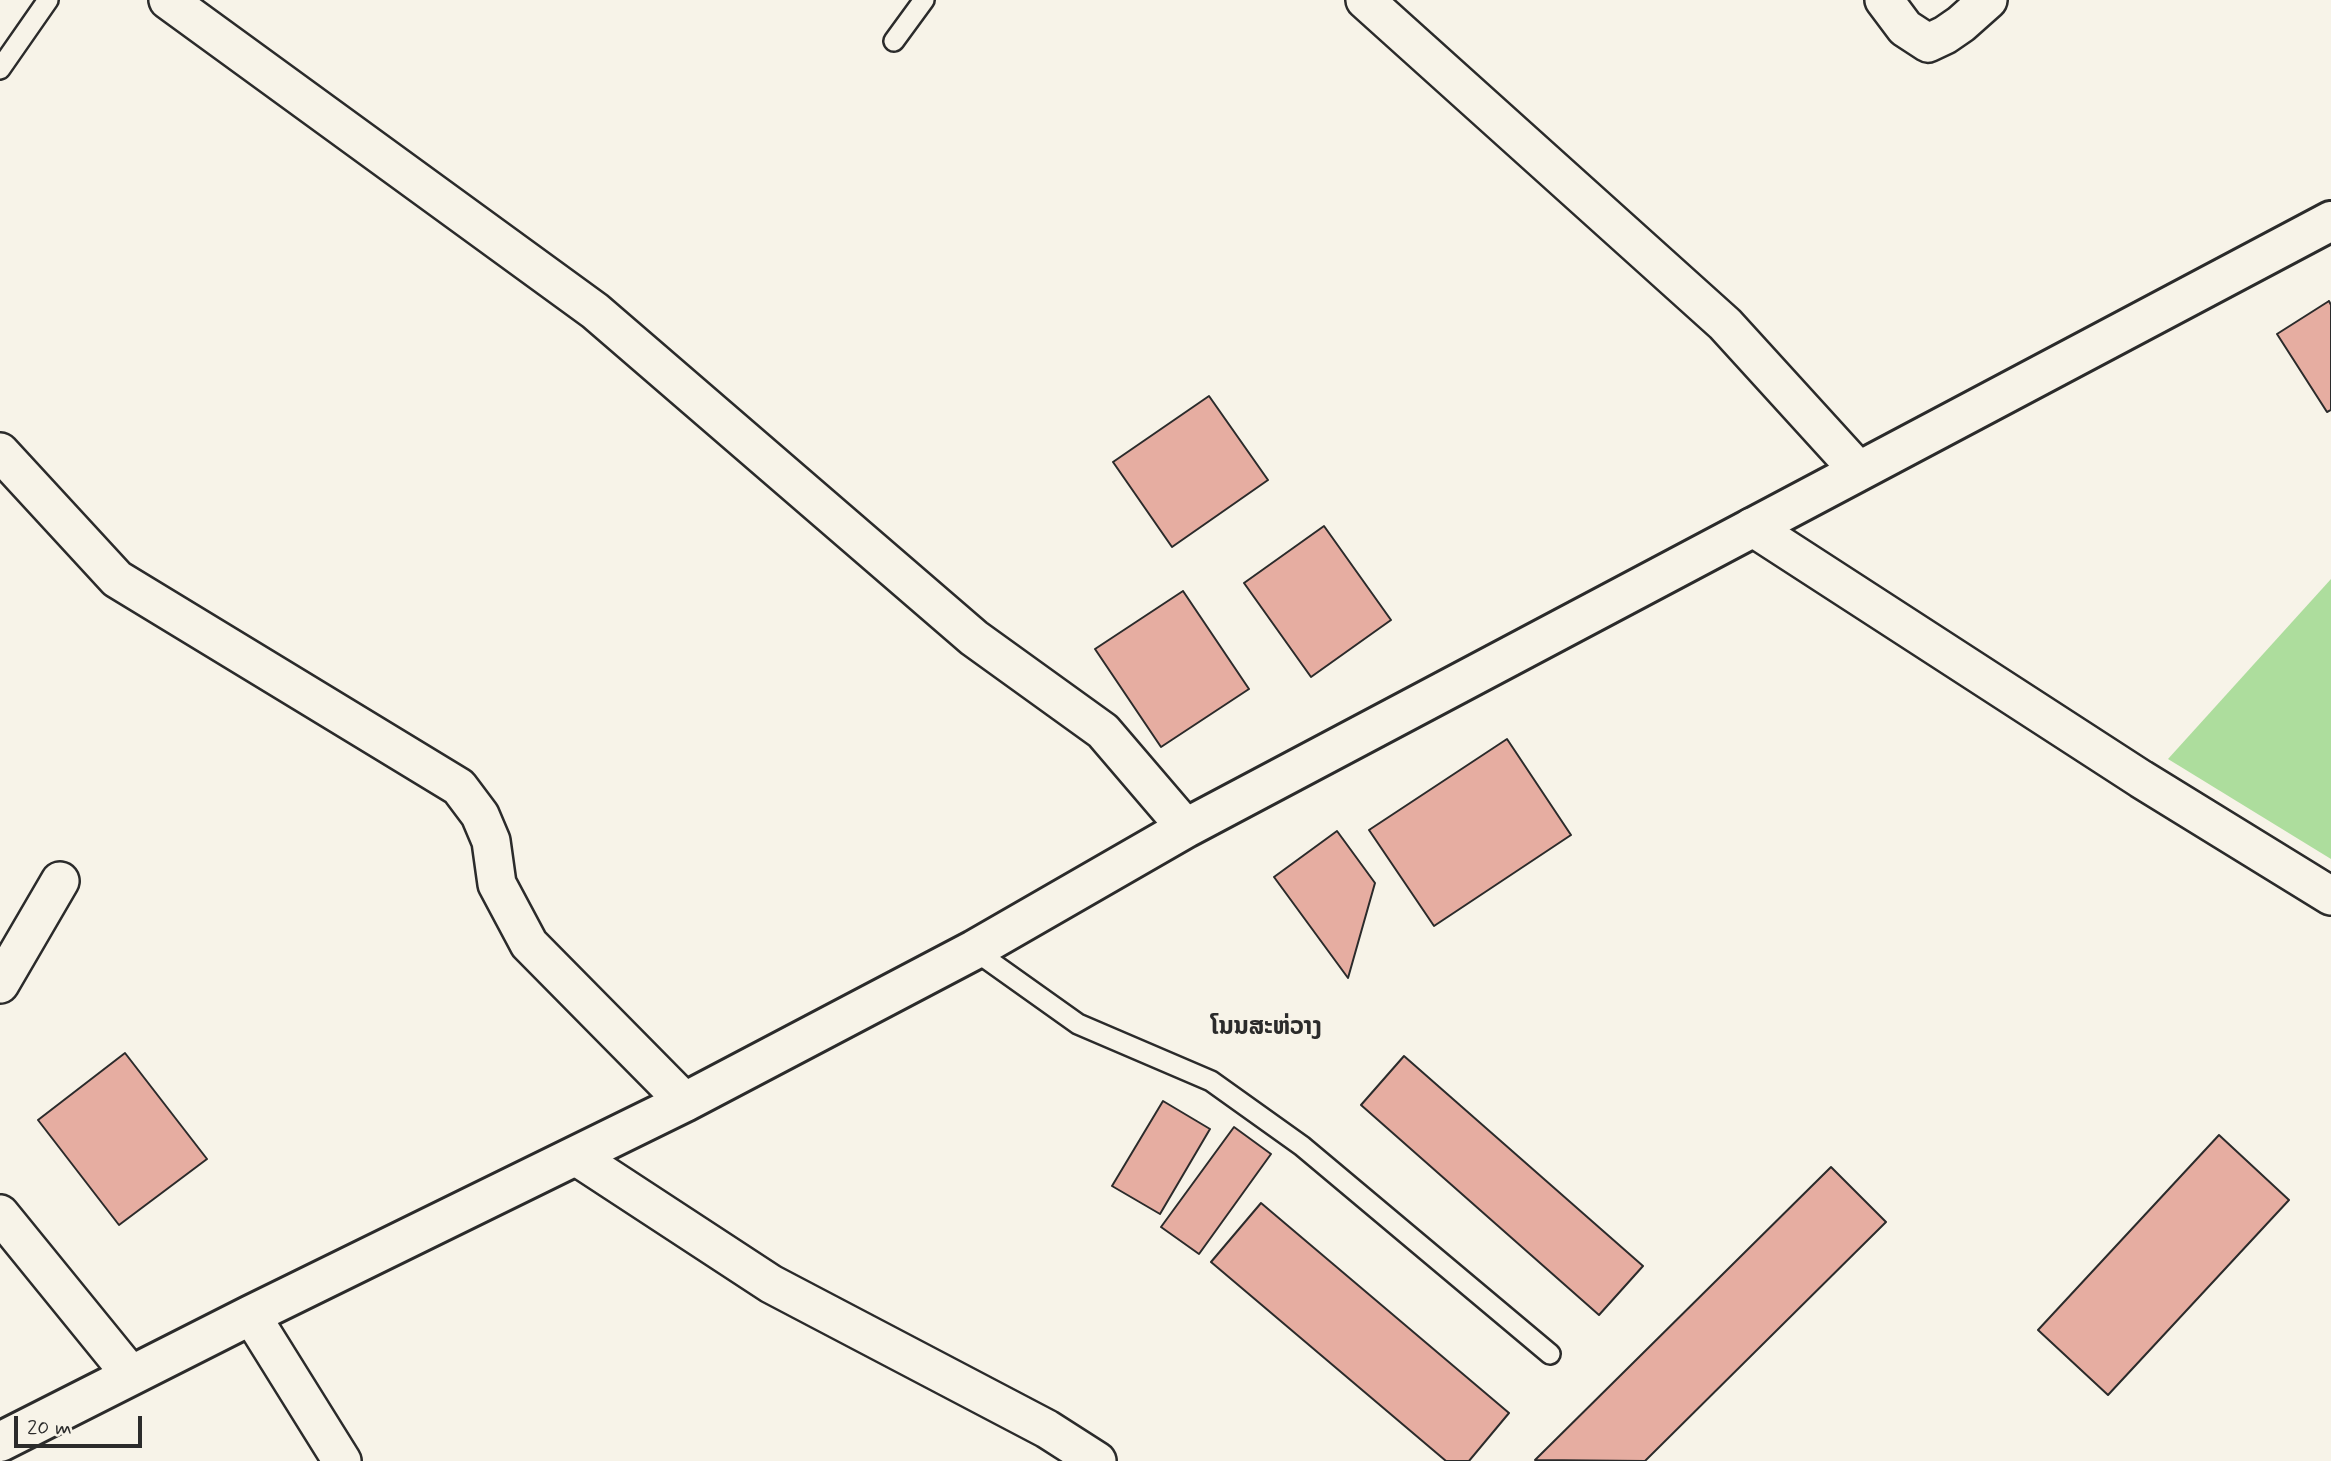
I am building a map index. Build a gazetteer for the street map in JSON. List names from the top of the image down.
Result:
{
  "districts": ["ໂນນສະຫ່ວາງ"],
  "scale_bar": "20 m"
}
